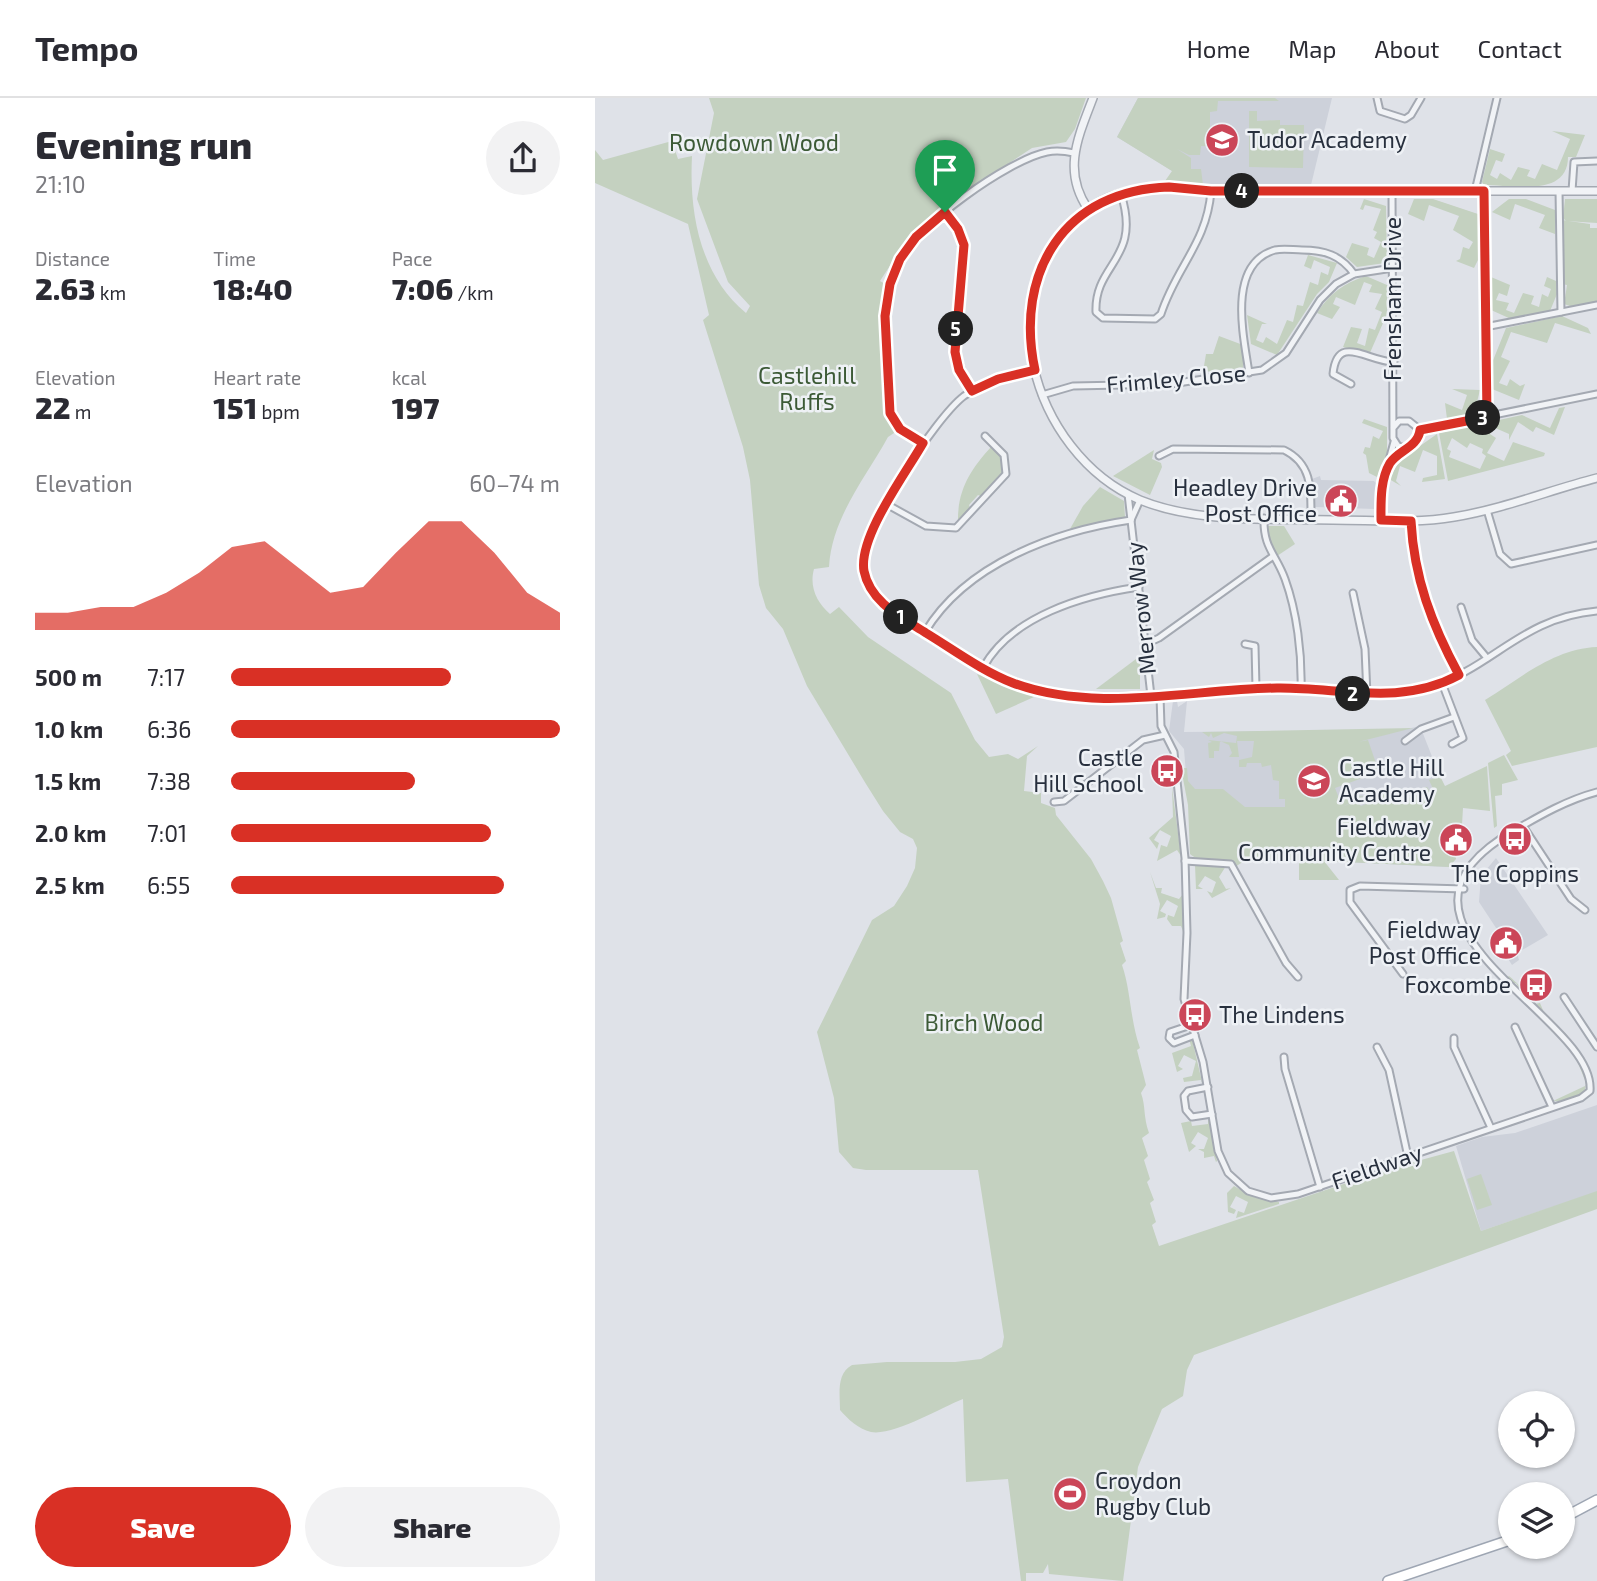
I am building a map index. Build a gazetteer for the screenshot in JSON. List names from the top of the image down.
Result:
{
  "streets": {
    "street": [
      "Frensham Drive",
      "Frimley Close",
      "Merrow Way",
      "Fieldway"
    ]
  },
  "crossings": [
    ["Frensham Drive", "Frimley Close"]
  ],
  "parks": ["Rowdown Wood", "Castlehill Ruffs", "Birch Wood"],
  "places": {
    "school or university": ["Tudor Academy", "Castle Hill Academy"],
    "public building": ["Headley Drive Post Office", "Fieldway Community Centre", "Fieldway Post Office"],
    "bus stop": [
      "Castle Hill School",
      "The Coppins",
      "Foxcombe",
      "The Lindens"
    ],
    "sports": ["Croydon Rugby Club"]
  },
  "page": {
    "header": "Tempo",
    "nav": [
      "Home",
      "Map",
      "About",
      "Contact"
    ],
    "heading": ["Evening run", "21:10"],
    "pins": [
      "4",
      "5",
      "3",
      "1",
      "2"
    ],
    "stats": [
      ["Distance", "2.63 km"],
      ["Time", "18:40"],
      ["Pace", "7:06 /km"],
      ["Elevation", "22 m"],
      ["Heart rate", "151 bpm"],
      ["kcal", "197"]
    ],
    "chart": ["Elevation", "60–74 m"],
    "list": [
      {
        "name": "500 m",
        "note": "7:17"
      },
      {
        "name": "1.0 km",
        "note": "6:36"
      },
      {
        "name": "1.5 km",
        "note": "7:38"
      },
      {
        "name": "2.0 km",
        "note": "7:01"
      },
      {
        "name": "2.5 km",
        "note": "6:55"
      }
    ],
    "buttons": ["Save", "Share"]
  }
}
